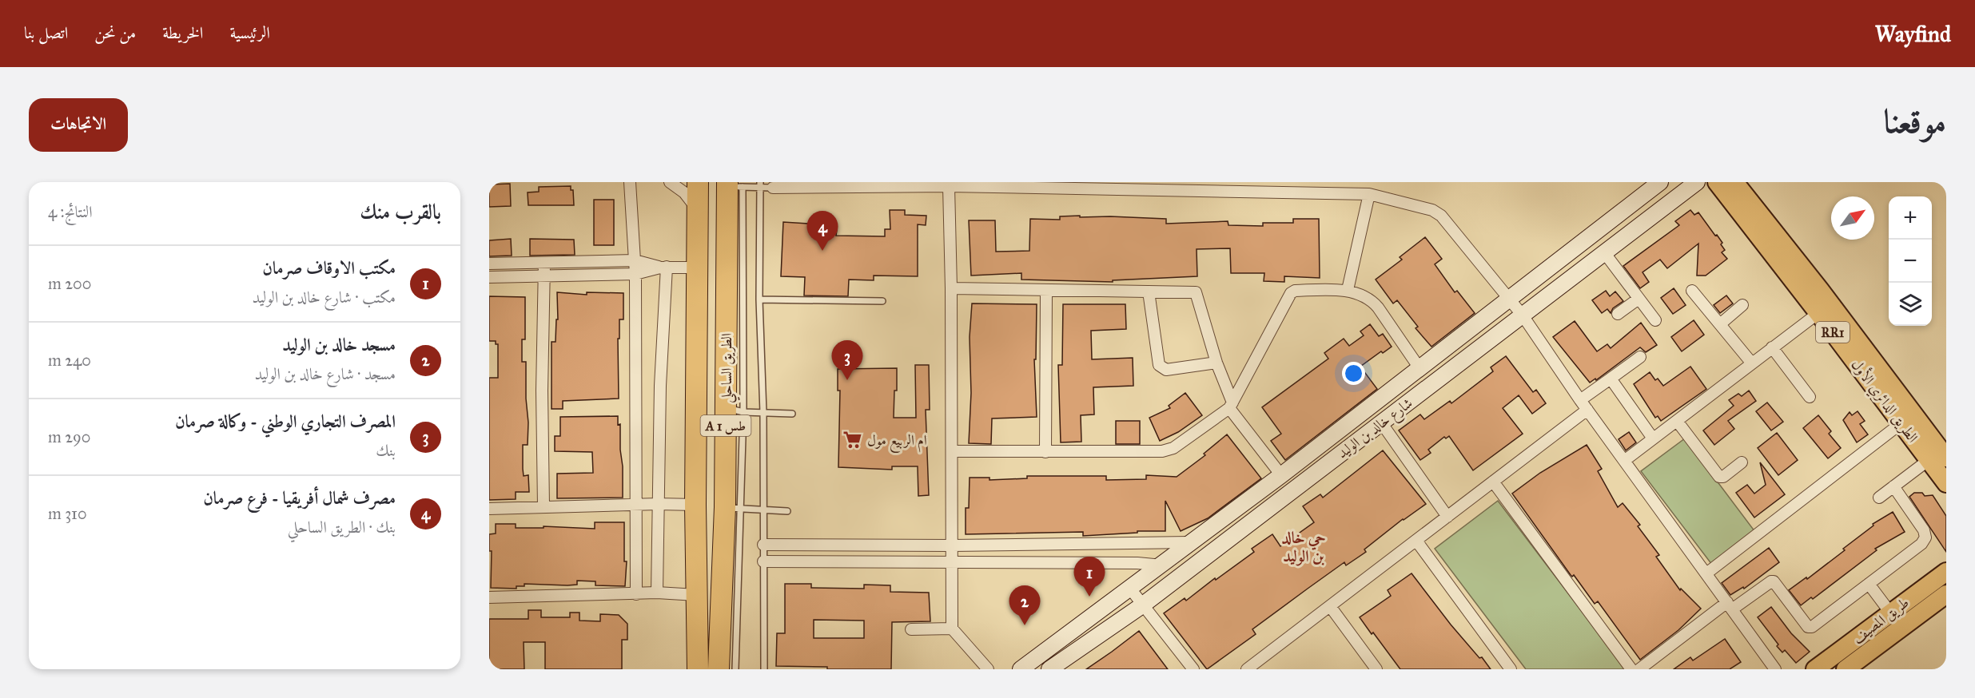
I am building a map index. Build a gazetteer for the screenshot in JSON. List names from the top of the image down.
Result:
{
  "streets": {
    "highway": ["الطريق الساحلي", "A 1 طس"],
    "main road": ["RR1", "الطريق الدائري الأول", "طريق المصيف"],
    "street": ["شارع خالد بن الوليد"]
  },
  "districts": ["حي خالد بن الوليد"],
  "places": {
    "supermarket": ["ام الربيع مول"]
  },
  "north": "top right",
  "page": {
    "header": "Wayfind",
    "nav": [
      "الرئيسية",
      "الخريطة",
      "من نحن",
      "اتصل بنا"
    ],
    "title": "موقعنا",
    "buttons": "الاتجاهات",
    "heading": ["بالقرب منك", "النتائج: 4"],
    "map_buttons": ["+", "−"],
    "pins": [
      "4",
      "3",
      "1",
      "2"
    ],
    "list": [
      {
        "mark": "1",
        "name": "مكتب الاوقاف صرمان",
        "note": "مكتب · شارع خالد بن الوليد",
        "value": "200 m"
      },
      {
        "mark": "2",
        "name": "مسجد خالد بن الوليد",
        "note": "مسجد · شارع خالد بن الوليد",
        "value": "240 m"
      },
      {
        "mark": "3",
        "name": "المصرف التجاري الوطني - وكالة صرمان",
        "note": "بنك",
        "value": "290 m"
      },
      {
        "mark": "4",
        "name": "مصرف شمال أفريقيا - فرع صرمان",
        "note": "بنك · الطريق الساحلي",
        "value": "310 m"
      }
    ]
  }
}
